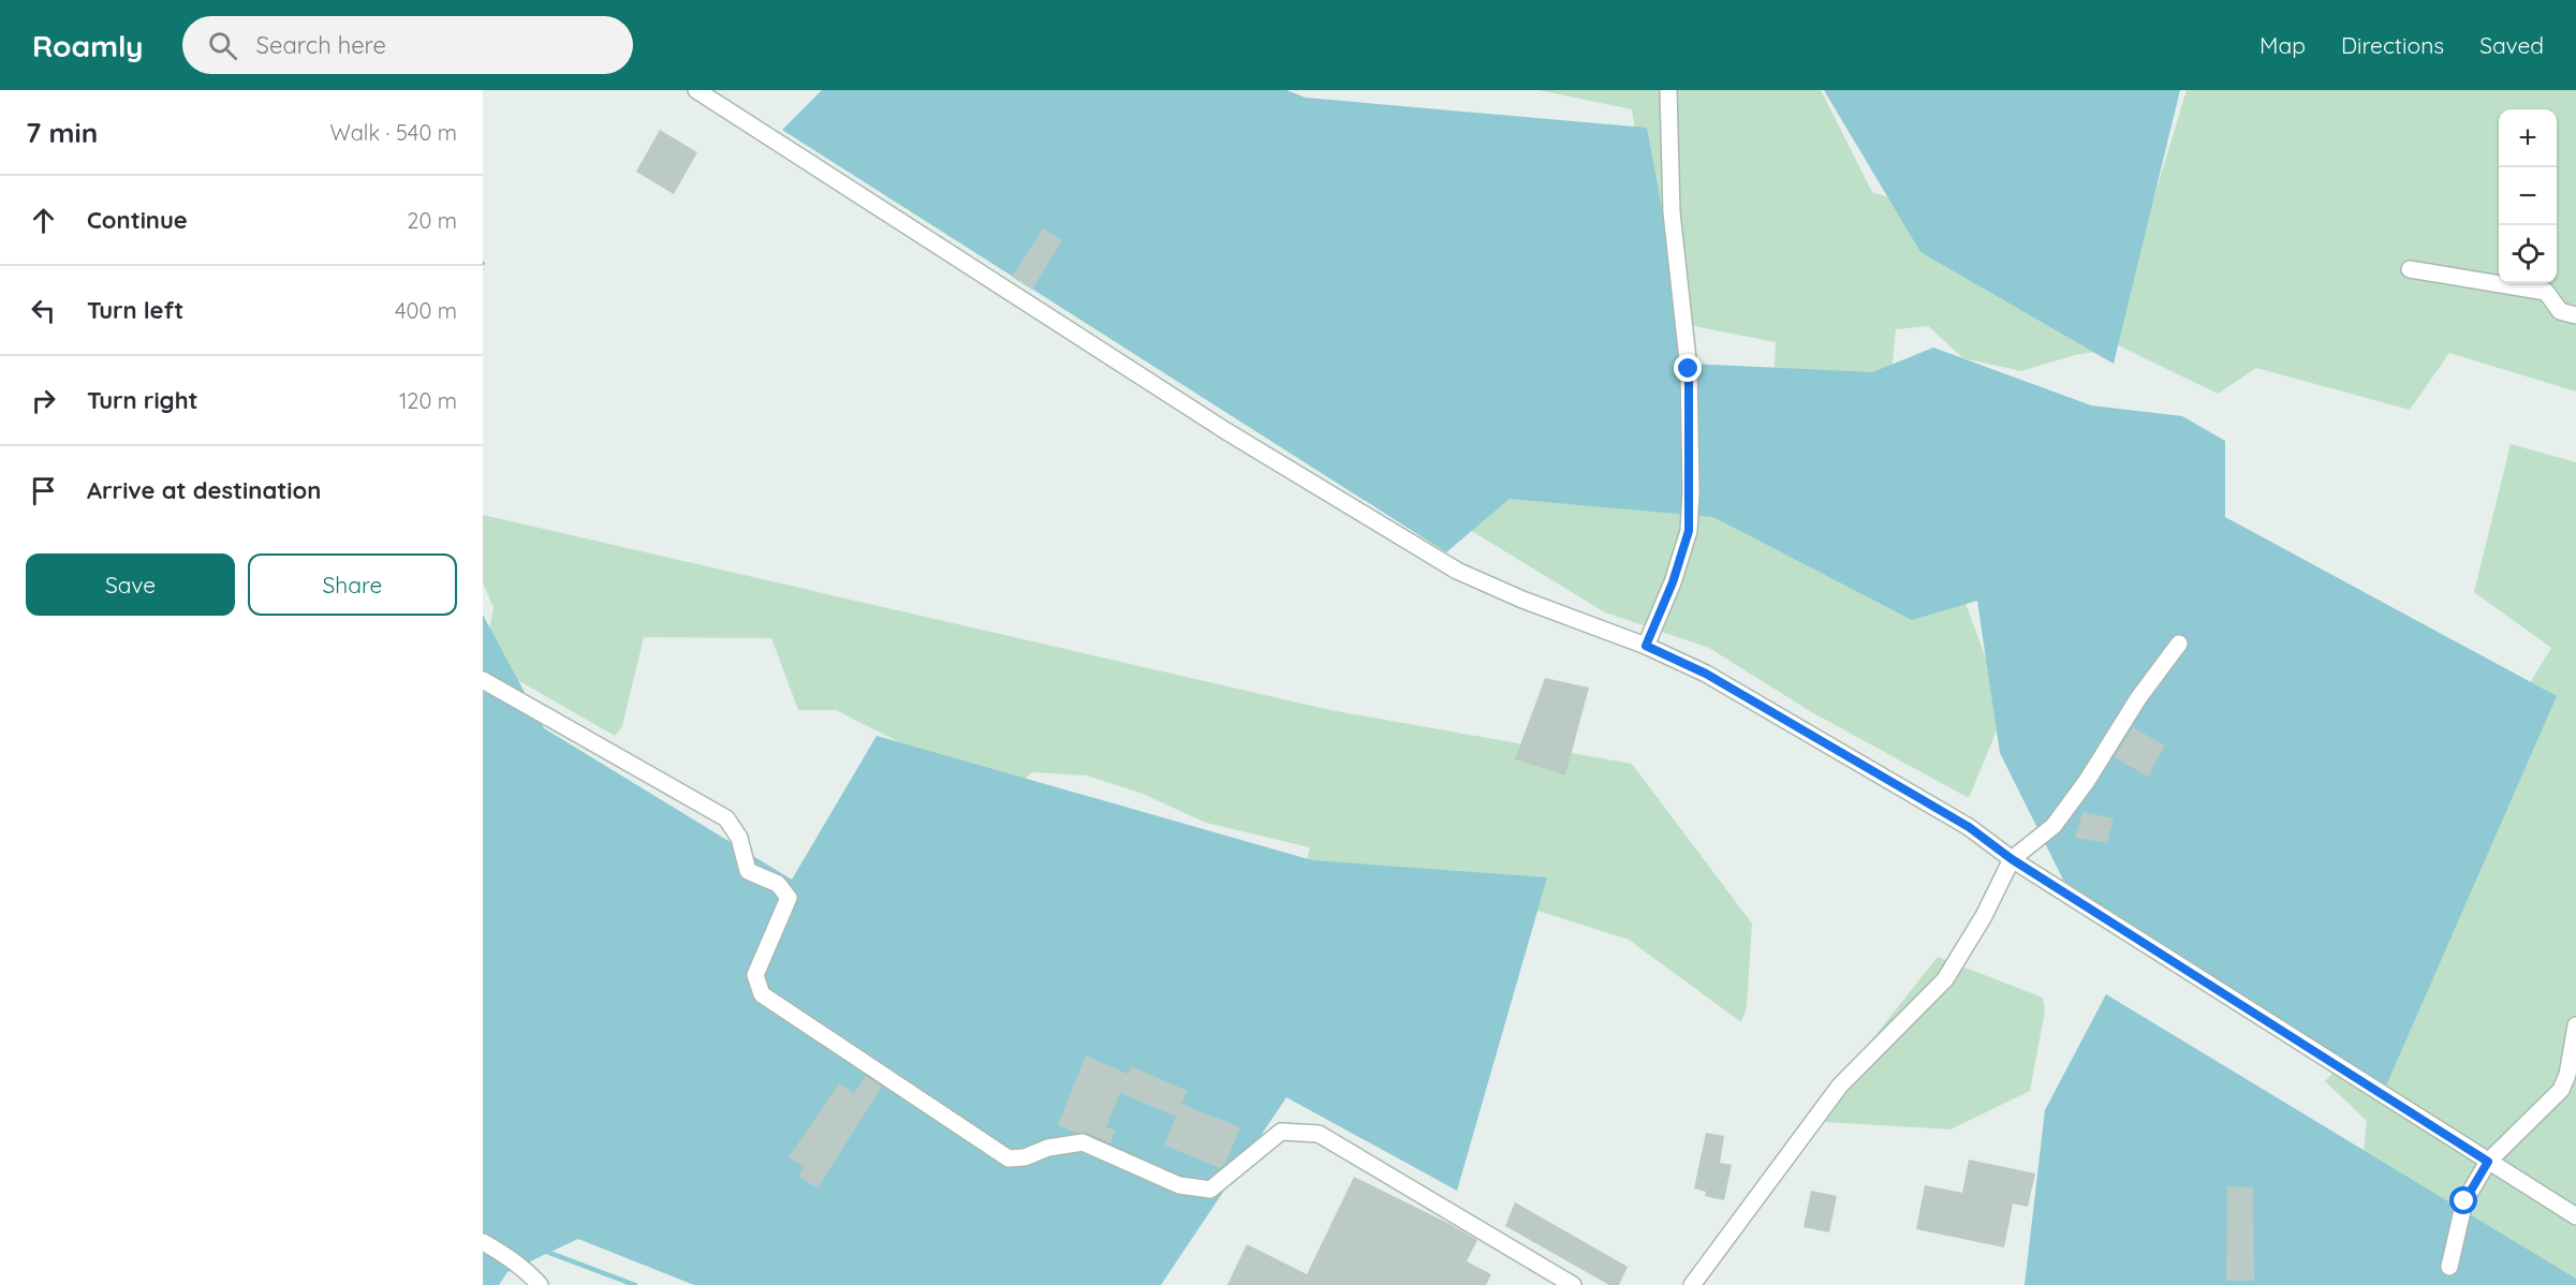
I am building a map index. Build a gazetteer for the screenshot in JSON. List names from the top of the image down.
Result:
{
  "page": {
    "header": "Roamly",
    "search": "Search here",
    "nav": ["Map", "Directions", "Saved"],
    "heading": ["7 min", "Walk · 540 m"],
    "map_buttons": ["+", "−"],
    "list": [
      ["Continue", "20 m"],
      ["Turn left", "400 m"],
      ["Turn right", "120 m"],
      "Arrive at destination"
    ],
    "buttons": ["Save", "Share"]
  }
}
